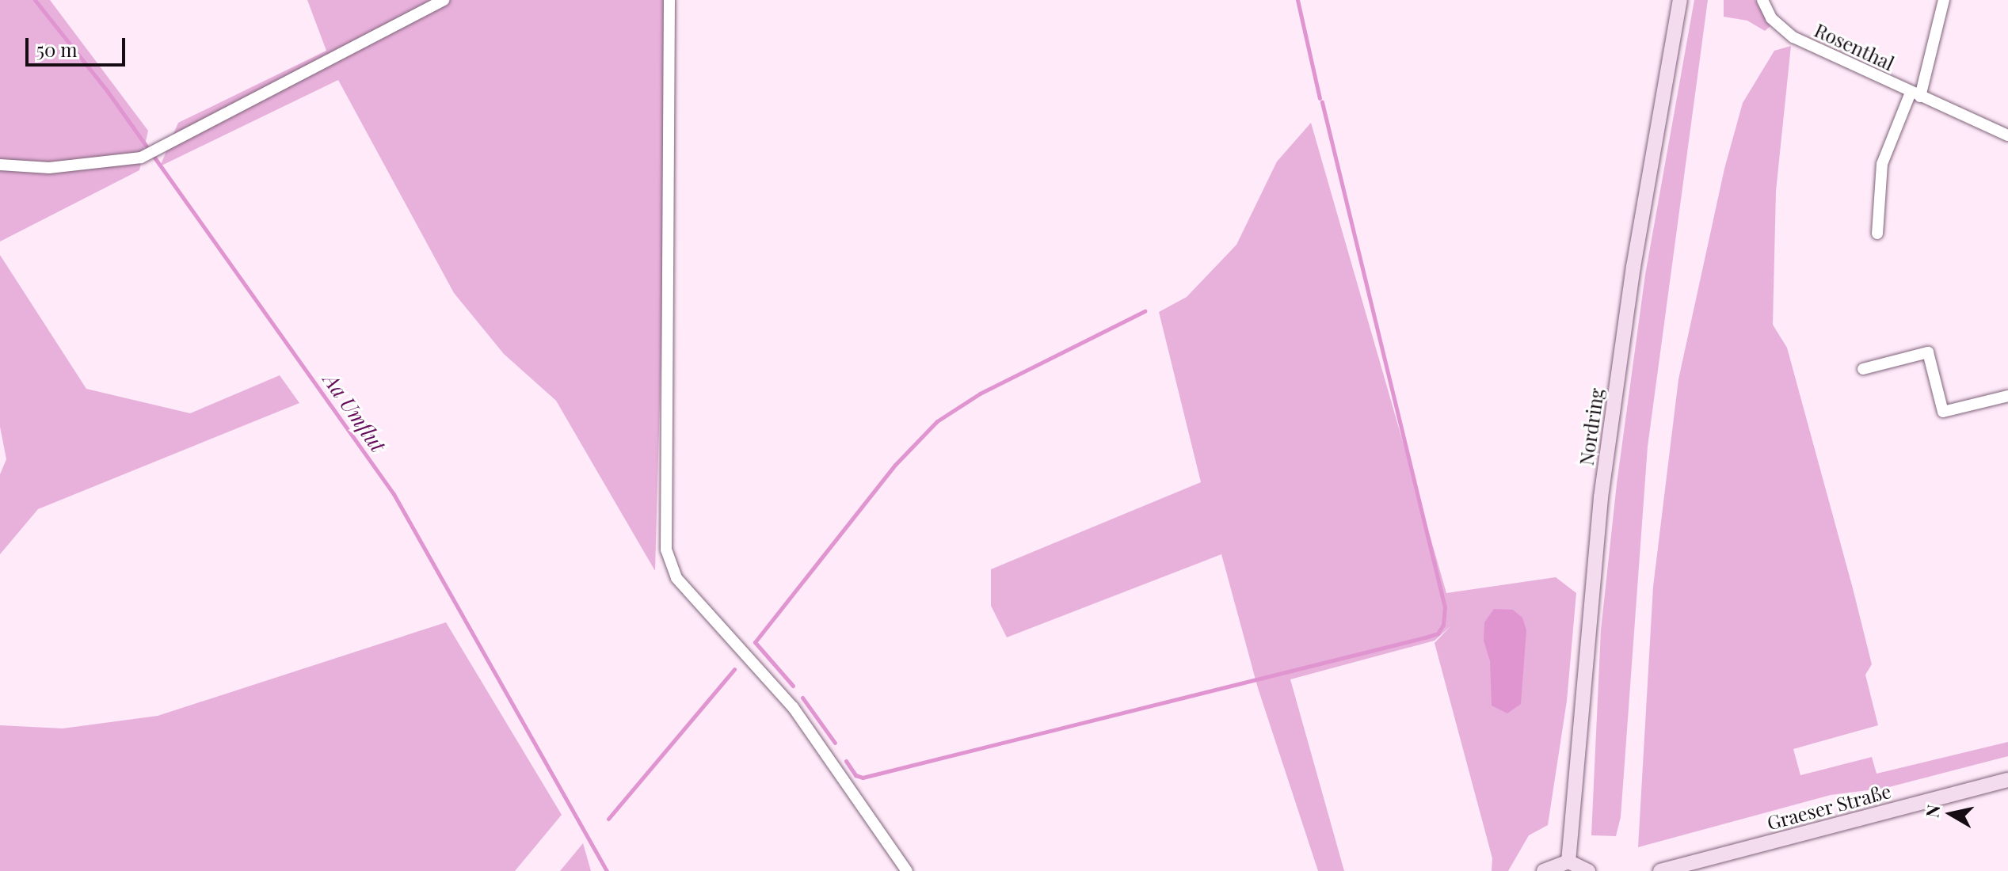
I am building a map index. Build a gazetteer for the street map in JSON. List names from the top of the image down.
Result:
{
  "streets": {
    "main road": ["Nordring", "Graeser Straße"],
    "street": ["Rosenthal"]
  },
  "water": ["Aa Umflut"],
  "scale_bar": "50 m",
  "north": "left"
}
